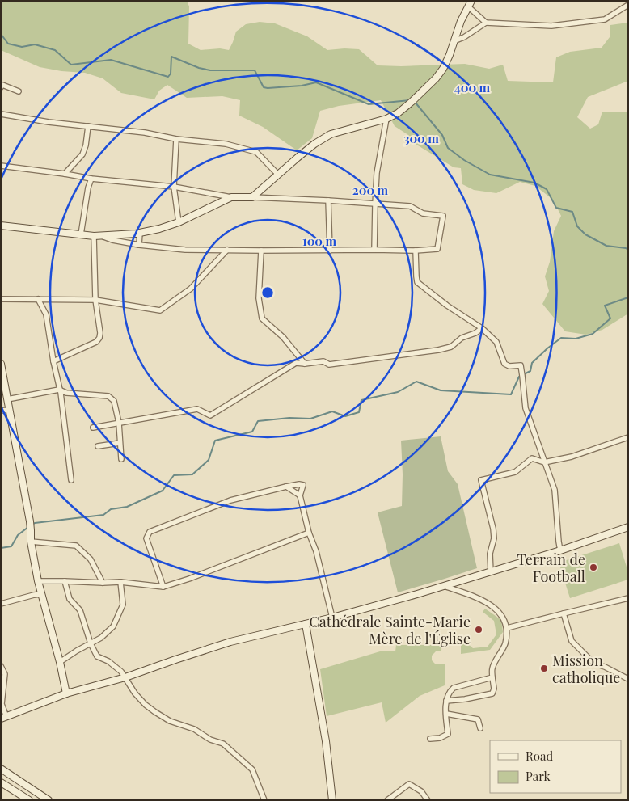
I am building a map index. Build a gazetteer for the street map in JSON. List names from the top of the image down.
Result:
{
  "places": ["Terrain de Football", "Cathédrale Sainte-Marie Mère de l'Église", "Mission catholique"],
  "legend": ["Road", "Park"],
  "rings": [
    "400 m",
    "300 m",
    "200 m",
    "100 m"
  ]
}
